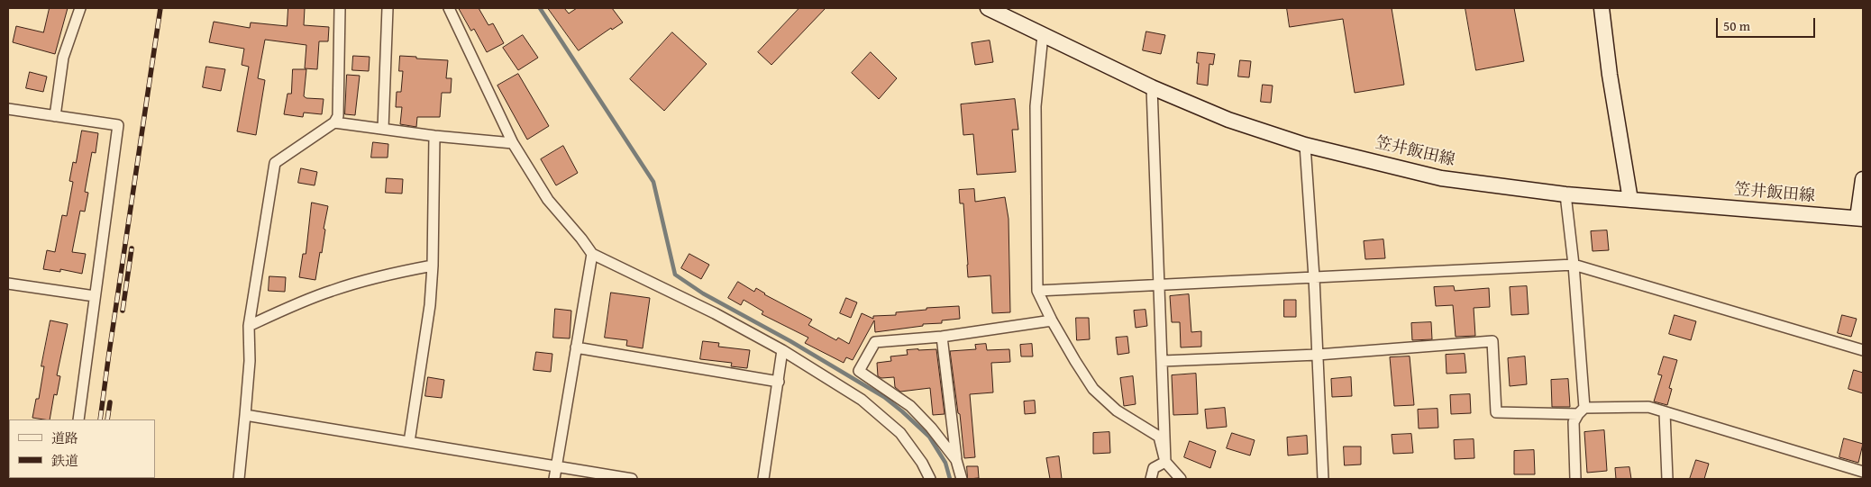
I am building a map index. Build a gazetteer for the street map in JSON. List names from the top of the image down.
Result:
{
  "streets": {
    "main road": ["笠井飯田線"]
  },
  "legend": ["道路", "鉄道"],
  "scale_bar": "50 m"
}
